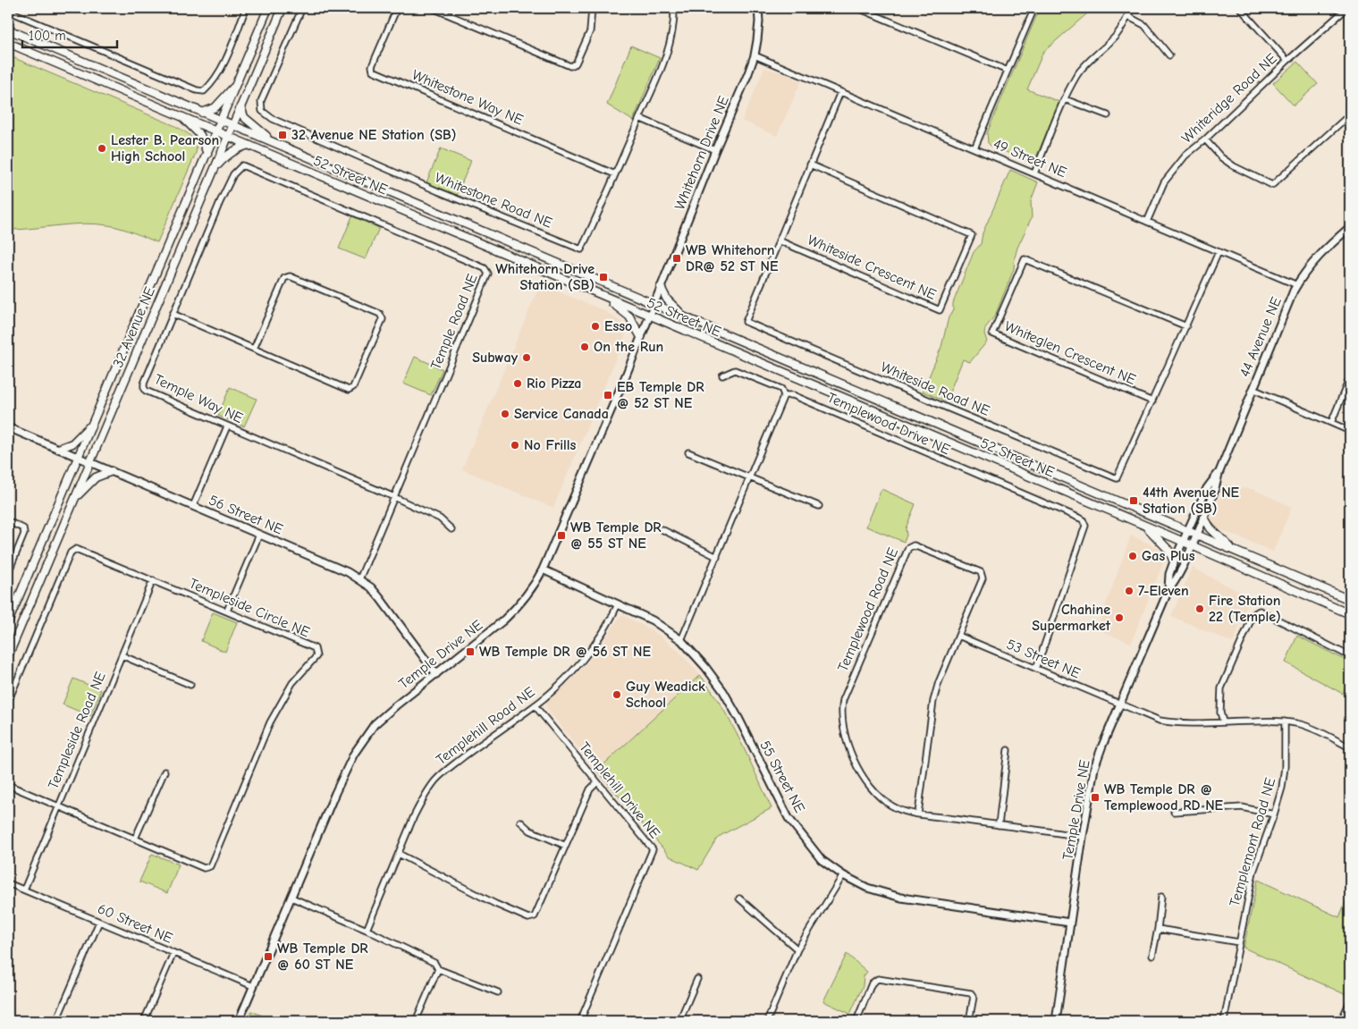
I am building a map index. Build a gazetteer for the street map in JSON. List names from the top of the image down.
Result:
{
  "streets": {
    "main road": ["52 Street NE", "32 Avenue NE"],
    "street": [
      "Whitestone Way NE",
      "Whiteridge Road NE",
      "Whitehorn Drive NE",
      "49 Street NE",
      "Whitestone Road NE",
      "Whiteside Crescent NE",
      "Temple Road NE",
      "44 Avenue NE",
      "Whiteglen Crescent NE",
      "Whiteside Road NE",
      "Temple Way NE",
      "Templewood Drive NE",
      "56 Street NE",
      "Templeside Circle NE",
      "Templewood Road NE",
      "Temple Drive NE",
      "53 Street NE",
      "Templehill Road NE",
      "Templeside Road NE",
      "55 Street NE",
      "Templehill Drive NE",
      "Templemont Road NE",
      "60 Street NE"
    ]
  },
  "crossings": [
    ["Whitestone Way NE", "Whitestone Road NE"],
    ["Whiteridge Road NE", "49 Street NE"],
    ["Whitehorn Drive NE", "49 Street NE"],
    ["Whitehorn Drive NE", "52 Street NE"],
    ["Whitehorn Drive NE", "Temple Drive NE"],
    ["49 Street NE", "44 Avenue NE"],
    ["49 Street NE", "Whiteside Road NE"],
    ["52 Street NE", "32 Avenue NE"],
    ["52 Street NE", "44 Avenue NE"],
    ["52 Street NE", "Temple Drive NE"],
    ["Whiteside Crescent NE", "Whiteside Road NE"],
    ["Temple Road NE", "Temple Way NE"],
    ["Temple Road NE", "56 Street NE"],
    ["32 Avenue NE", "56 Street NE"],
    ["44 Avenue NE", "Temple Drive NE"],
    ["Whiteglen Crescent NE", "Whiteside Road NE"],
    ["Templewood Drive NE", "53 Street NE"],
    ["56 Street NE", "Temple Drive NE"],
    ["Templeside Circle NE", "Templeside Road NE"],
    ["Templewood Road NE", "Temple Drive NE"],
    ["Templewood Road NE", "53 Street NE"],
    ["Temple Drive NE", "53 Street NE"],
    ["Temple Drive NE", "55 Street NE"],
    ["Temple Drive NE", "60 Street NE"],
    ["53 Street NE", "Templemont Road NE"],
    ["Templehill Road NE", "55 Street NE"],
    ["Templehill Road NE", "Templehill Drive NE"],
    ["Templeside Road NE", "60 Street NE"]
  ],
  "places": {
    "transit": [
      "32 Avenue NE Station (SB)",
      "WB Whitehorn DR@ 52 ST NE",
      "Whitehorn Drive Station (SB)",
      "EB Temple DR @ 52 ST NE",
      "44th Avenue NE Station (SB)",
      "WB Temple DR @ 55 ST NE",
      "WB Temple DR @ 56 ST NE",
      "WB Temple DR @ Templewood RD NE",
      "WB Temple DR @ 60 ST NE"
    ],
    "other": [
      "Lester B. Pearson High School",
      "Esso",
      "On the Run",
      "Subway",
      "Rio Pizza",
      "Service Canada",
      "No Frills",
      "Gas Plus",
      "7-Eleven",
      "Fire Station 22 (Temple)",
      "Chahine Supermarket",
      "Guy Weadick School"
    ]
  },
  "scale_bar": "100 m"
}
